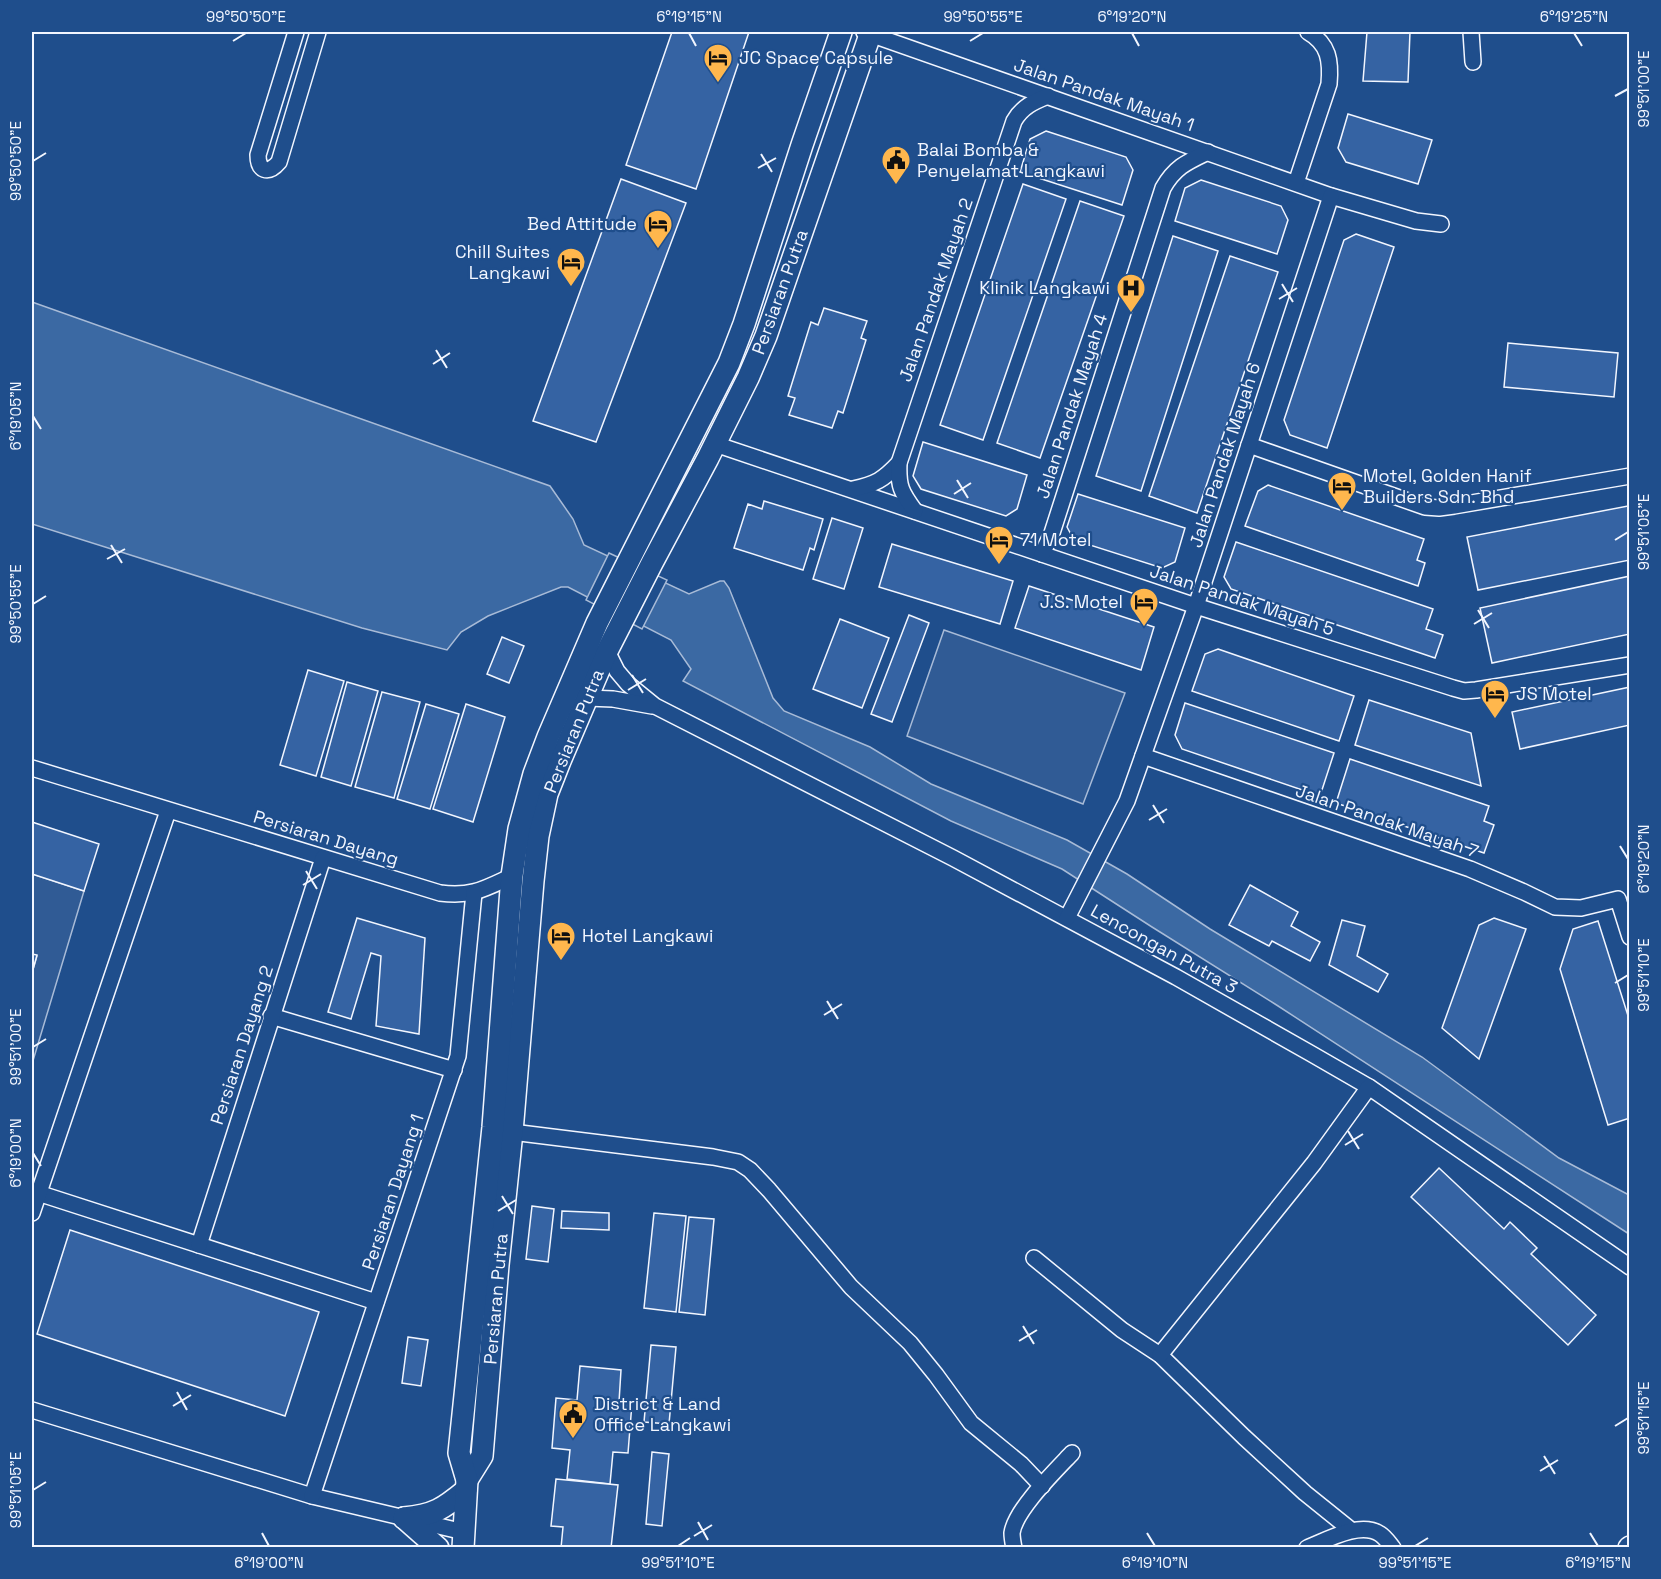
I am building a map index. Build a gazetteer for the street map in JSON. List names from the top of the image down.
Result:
{
  "streets": {
    "main road": ["Persiaran Putra"],
    "street": [
      "Jalan Pandak Mayah 1",
      "Jalan Pandak Mayah 2",
      "Jalan Pandak Mayah 4",
      "Jalan Pandak Mayah 6",
      "Jalan Pandak Mayah 5",
      "Jalan Pandak Mayah 7",
      "Persiaran Dayang",
      "Lencongan Putra 3",
      "Persiaran Dayang 2",
      "Persiaran Dayang 1"
    ]
  },
  "crossings": [
    ["Jalan Pandak Mayah 1", "Jalan Pandak Mayah 2"],
    ["Jalan Pandak Mayah 1", "Persiaran Putra"],
    ["Jalan Pandak Mayah 1", "Jalan Pandak Mayah 4"],
    ["Jalan Pandak Mayah 1", "Jalan Pandak Mayah 6"],
    ["Jalan Pandak Mayah 2", "Jalan Pandak Mayah 5"],
    ["Persiaran Putra", "Jalan Pandak Mayah 5"],
    ["Jalan Pandak Mayah 4", "Jalan Pandak Mayah 5"],
    ["Jalan Pandak Mayah 6", "Jalan Pandak Mayah 5"],
    ["Jalan Pandak Mayah 6", "Jalan Pandak Mayah 7"],
    ["Jalan Pandak Mayah 6", "Lencongan Putra 3"],
    ["Persiaran Dayang", "Persiaran Dayang 2"],
    ["Persiaran Dayang", "Persiaran Dayang 1"]
  ],
  "places": {
    "hotel": [
      "JC Space Capsule",
      "Bed Attitude",
      "Chill Suites Langkawi",
      "Motel, Golden Hanif Builders Sdn. Bhd",
      "71 Motel",
      "J.S. Motel",
      "JS Motel",
      "Hotel Langkawi"
    ],
    "public building": ["Balai Bomba & Penyelamat Langkawi", "District & Land Office Langkawi"],
    "hospital": ["Klinik Langkawi"]
  },
  "coordinates": [
    "99°50'50\"E",
    "6°19'15\"N",
    "99°50'55\"E",
    "6°19'20\"N",
    "6°19'25\"N",
    "99°51'00\"E",
    "6°19'05\"N",
    "99°51'05\"E",
    "99°51'10\"E",
    "6°19'00\"N",
    "99°51'15\"E",
    "6°19'10\"N"
  ]
}
